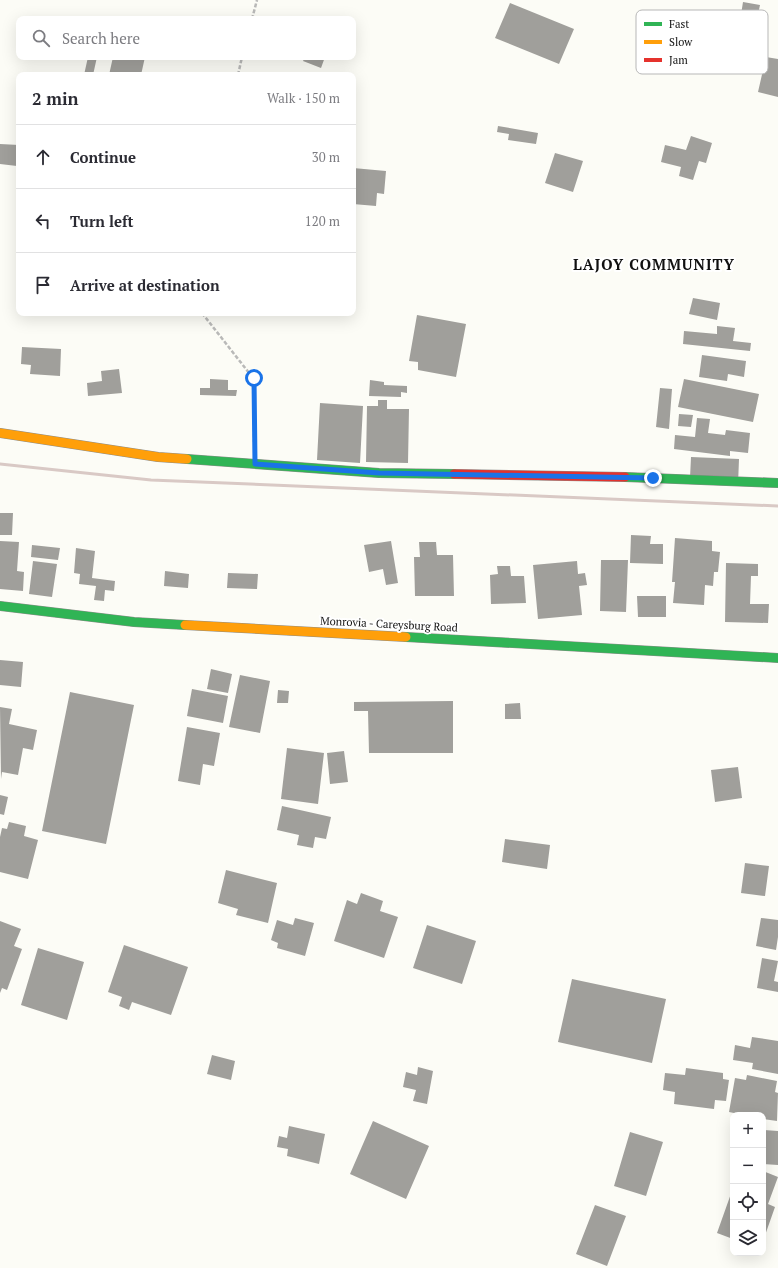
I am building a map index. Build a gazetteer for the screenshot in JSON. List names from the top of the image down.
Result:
{
  "streets": {
    "street": ["Monrovia - Careysburg Road"]
  },
  "districts": ["LAJOY COMMUNITY"],
  "legend": ["Fast", "Slow", "Jam"],
  "page": {
    "search": "Search here",
    "heading": ["2 min", "Walk · 150 m"],
    "list": [
      ["Continue", "30 m"],
      ["Turn left", "120 m"],
      "Arrive at destination"
    ],
    "map_buttons": ["+", "−"]
  }
}
